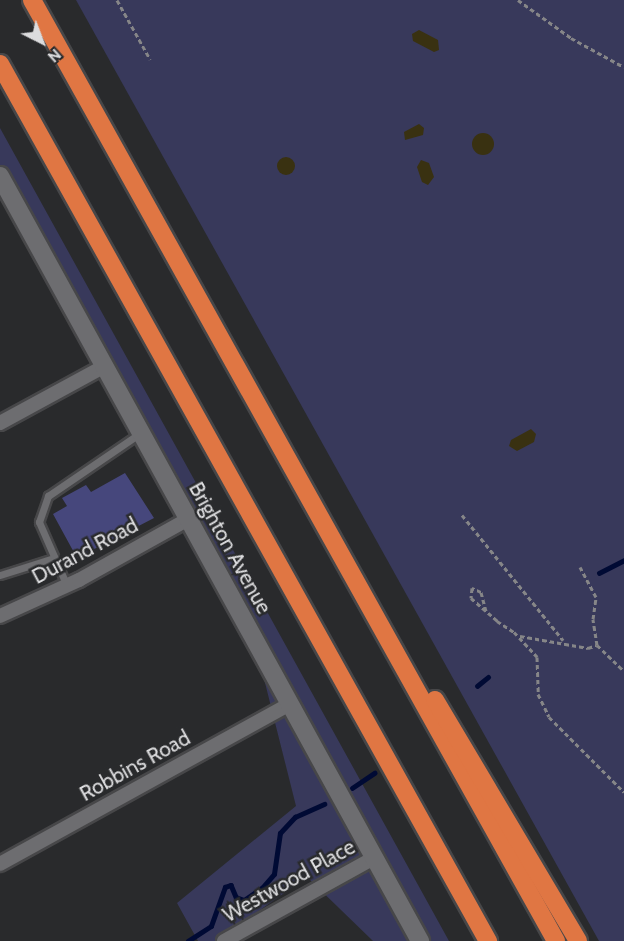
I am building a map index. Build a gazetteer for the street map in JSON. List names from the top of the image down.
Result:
{
  "streets": {
    "street": [
      "Brighton Avenue",
      "Durand Road",
      "Robbins Road",
      "Westwood Place"
    ]
  },
  "crossings": [
    ["Brighton Avenue", "Durand Road"],
    ["Brighton Avenue", "Robbins Road"],
    ["Brighton Avenue", "Westwood Place"]
  ],
  "north": "bottom right"
}
